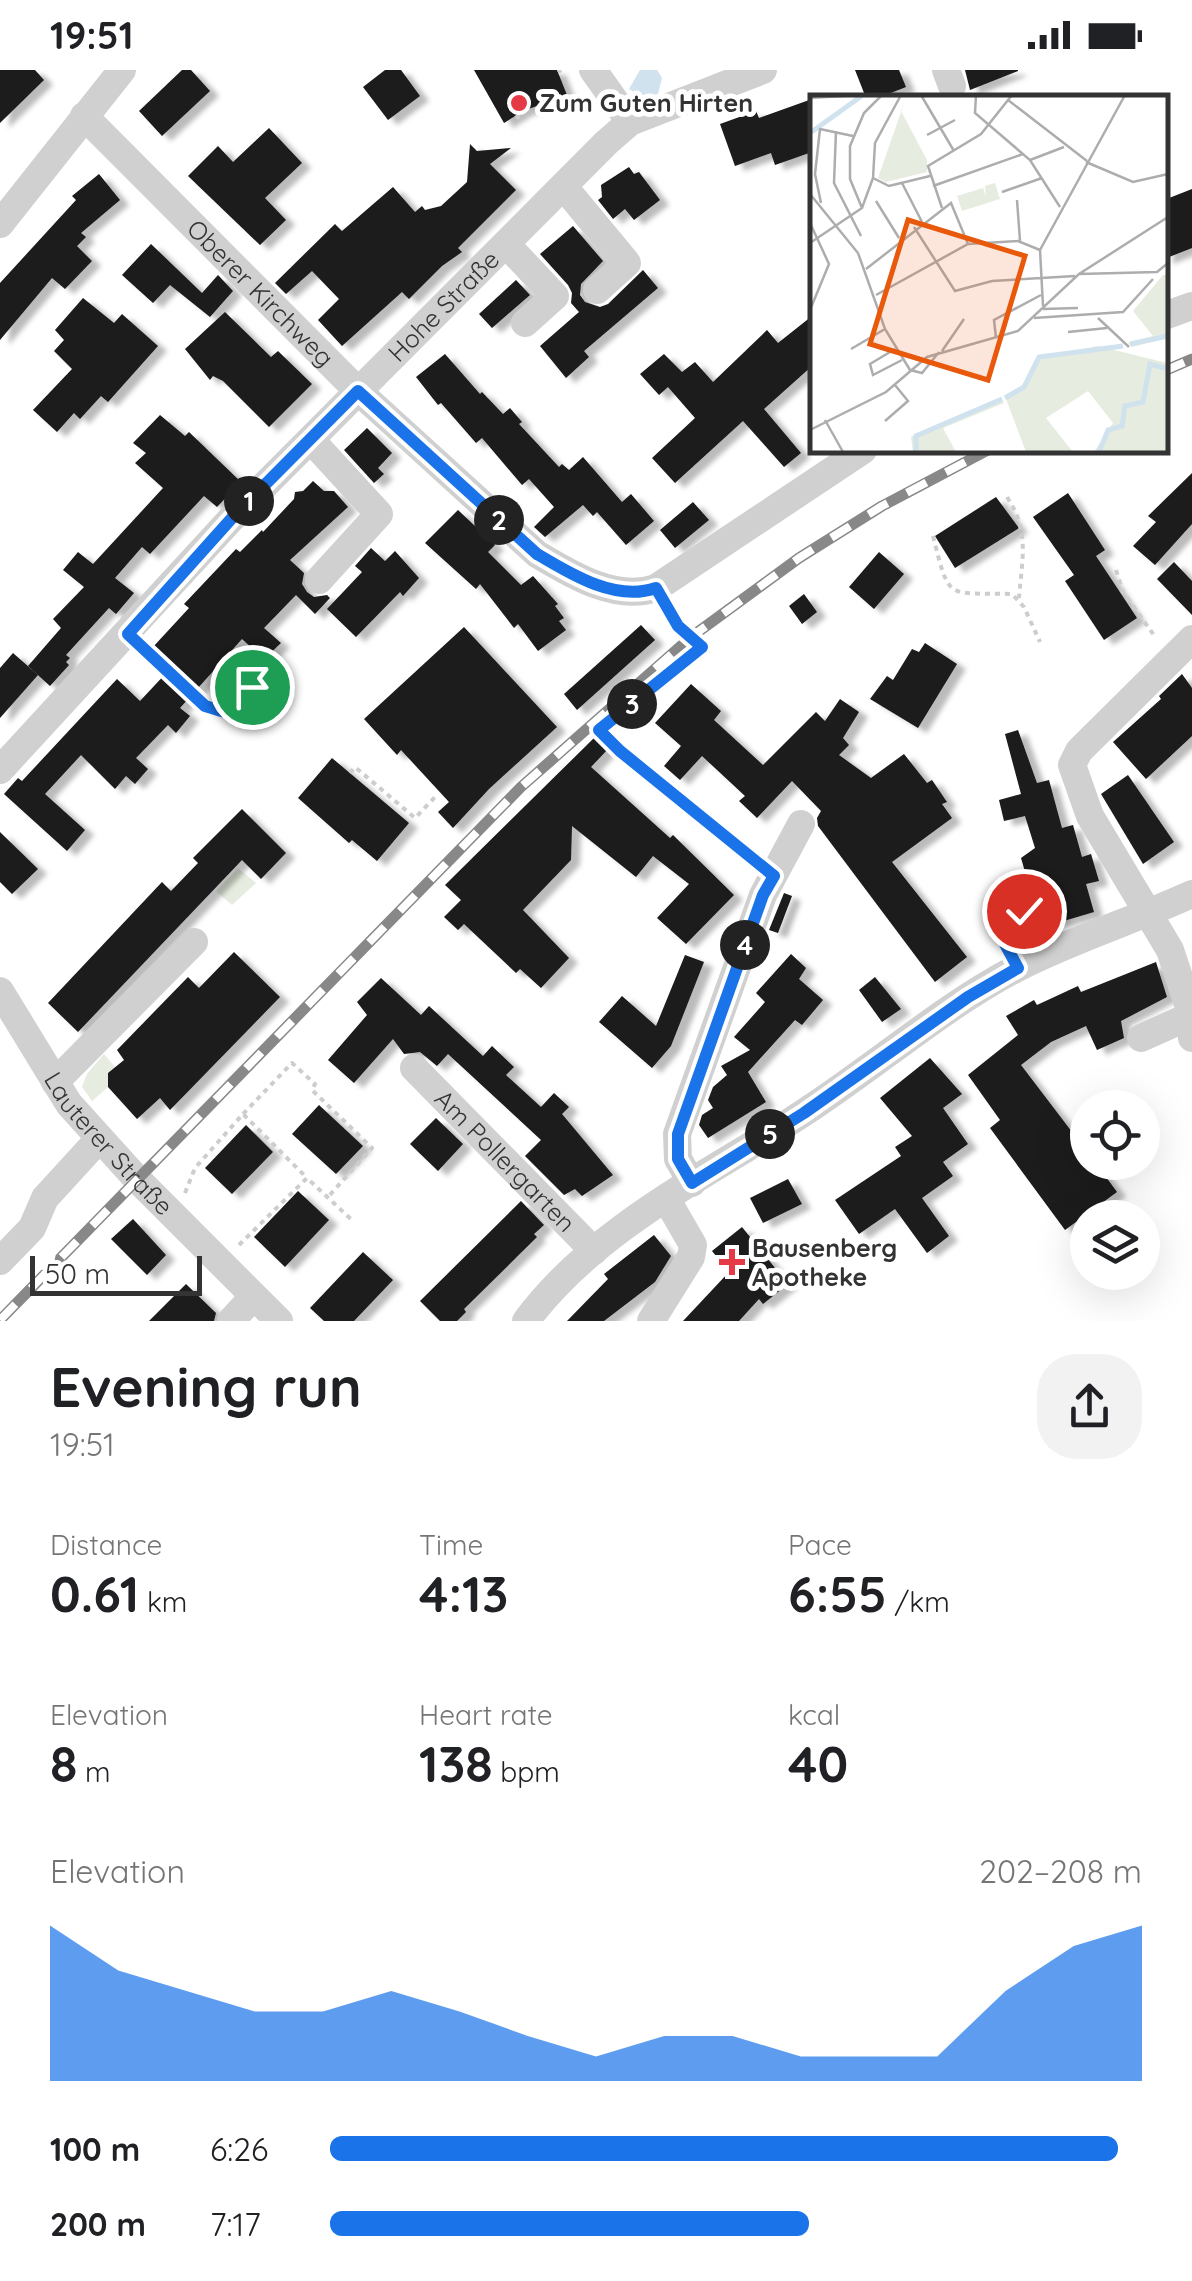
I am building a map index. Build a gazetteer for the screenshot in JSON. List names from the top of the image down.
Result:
{
  "streets": {
    "street": [
      "Oberer Kirchweg",
      "Hohe Straße",
      "Lauterer Straße",
      "Am Pollergarten"
    ]
  },
  "crossings": [
    ["Oberer Kirchweg", "Hohe Straße"]
  ],
  "places": {
    "other": ["Zum Guten Hirten"],
    "health": ["Bausenberg Apotheke"]
  },
  "scale_bar": "50 m",
  "page": {
    "status": "19:51",
    "pins": [
      "1",
      "2",
      "3",
      "4",
      "5"
    ],
    "scale": "50 m",
    "heading": ["Evening run", "19:51"],
    "stats": [
      ["Distance", "0.61 km"],
      ["Time", "4:13"],
      ["Pace", "6:55 /km"],
      ["Elevation", "8 m"],
      ["Heart rate", "138 bpm"],
      ["kcal", "40"]
    ],
    "chart": ["Elevation", "202–208 m"],
    "list": [
      {
        "name": "100 m",
        "note": "6:26"
      },
      {
        "name": "200 m",
        "note": "7:17"
      }
    ]
  }
}
